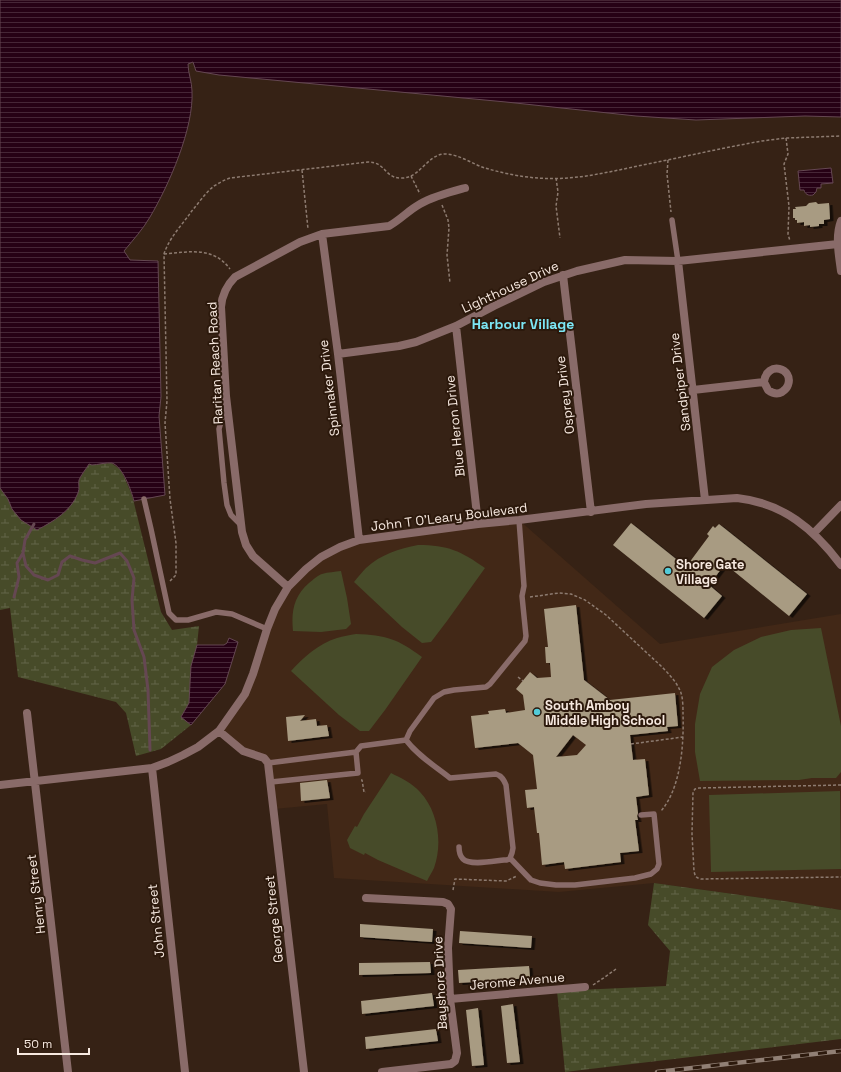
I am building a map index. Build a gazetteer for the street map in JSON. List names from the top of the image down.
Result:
{
  "streets": {
    "street": [
      "Lighthouse Drive",
      "Raritan Reach Road",
      "Sandpiper Drive",
      "Spinnaker Drive",
      "Osprey Drive",
      "Blue Heron Drive",
      "John T O'Leary Boulevard",
      "Henry Street",
      "George Street",
      "John Street",
      "Jerome Avenue",
      "Bayshore Drive"
    ]
  },
  "crossings": [
    ["Lighthouse Drive", "Sandpiper Drive"],
    ["Lighthouse Drive", "Spinnaker Drive"],
    ["Lighthouse Drive", "Osprey Drive"],
    ["Lighthouse Drive", "Blue Heron Drive"],
    ["Raritan Reach Road", "Spinnaker Drive"],
    ["Raritan Reach Road", "John T O'Leary Boulevard"],
    ["Sandpiper Drive", "John T O'Leary Boulevard"],
    ["Spinnaker Drive", "John T O'Leary Boulevard"],
    ["Osprey Drive", "John T O'Leary Boulevard"],
    ["Blue Heron Drive", "John T O'Leary Boulevard"],
    ["John T O'Leary Boulevard", "Henry Street"],
    ["John T O'Leary Boulevard", "John Street"],
    ["Jerome Avenue", "Bayshore Drive"]
  ],
  "districts": ["Harbour Village"],
  "places": ["Shore Gate Village", "South Amboy Middle High School"],
  "scale_bar": "50 m"
}
